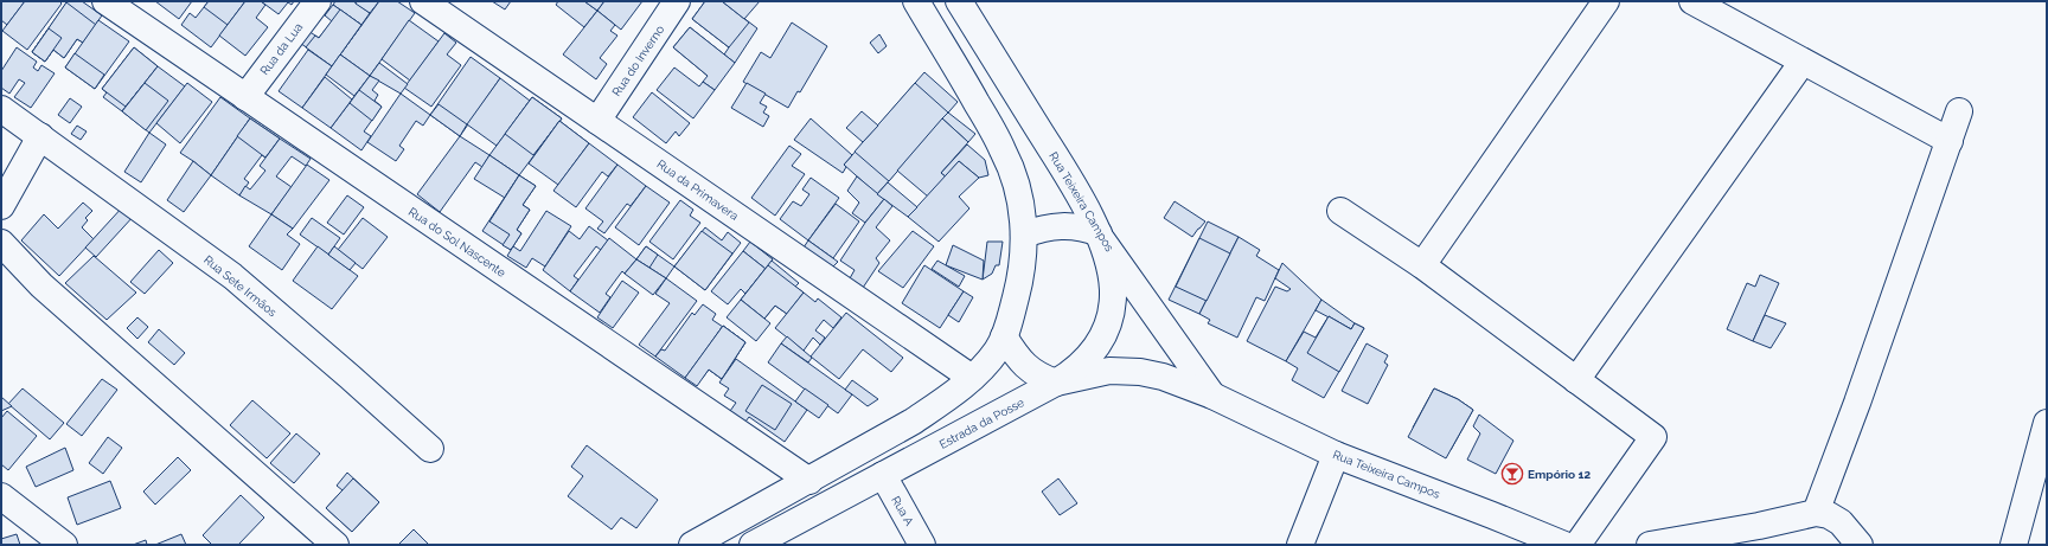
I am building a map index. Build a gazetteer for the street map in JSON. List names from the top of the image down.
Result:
{
  "streets": {
    "street": [
      "Rua da Lua",
      "Rua do Inverno",
      "Rua da Primavera",
      "Rua Teixeira Campos",
      "Rua do Sol Nascente",
      "Rua Sete Irmãos",
      "Estrada da Posse",
      "Rua A"
    ]
  },
  "crossings": [
    ["Rua da Lua", "Rua do Sol Nascente"],
    ["Rua do Inverno", "Rua da Primavera"],
    ["Rua Teixeira Campos", "Estrada da Posse"],
    ["Estrada da Posse", "Rua A"]
  ],
  "places": {
    "bar": ["Empório 12"]
  }
}
